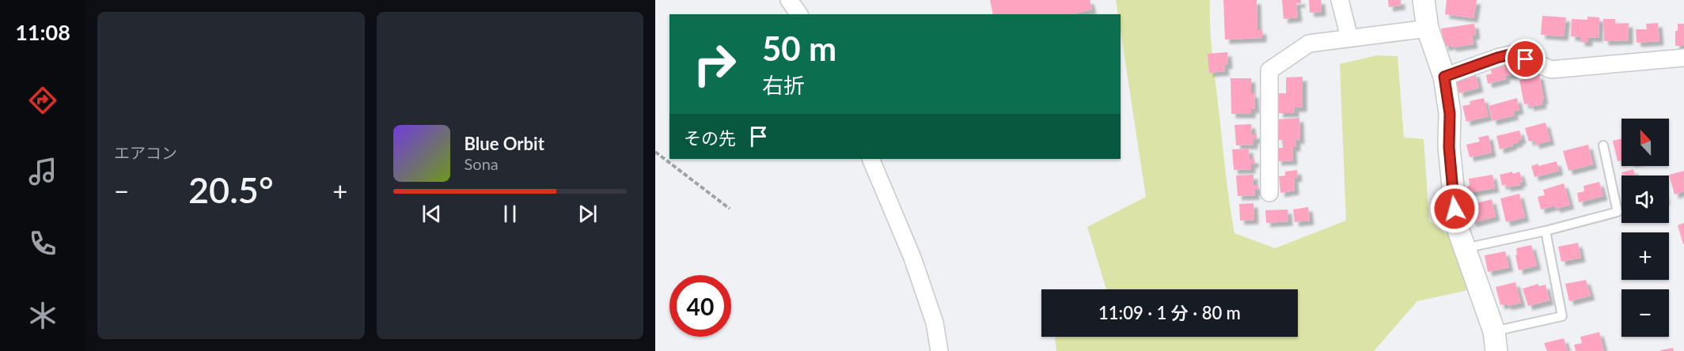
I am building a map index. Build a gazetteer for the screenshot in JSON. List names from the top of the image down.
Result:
{
  "north": "top",
  "page": {
    "tabs": "11:08",
    "tile": "エアコン",
    "turn": ["50 m", "右折"],
    "then": "その先",
    "map_buttons": ["+", "−"],
    "song": ["Blue Orbit", "Sona"],
    "heat": ["−", "20.5°", "+"],
    "limit": "40",
    "trip": "11:09 · 1 分 · 80 m"
  }
}
